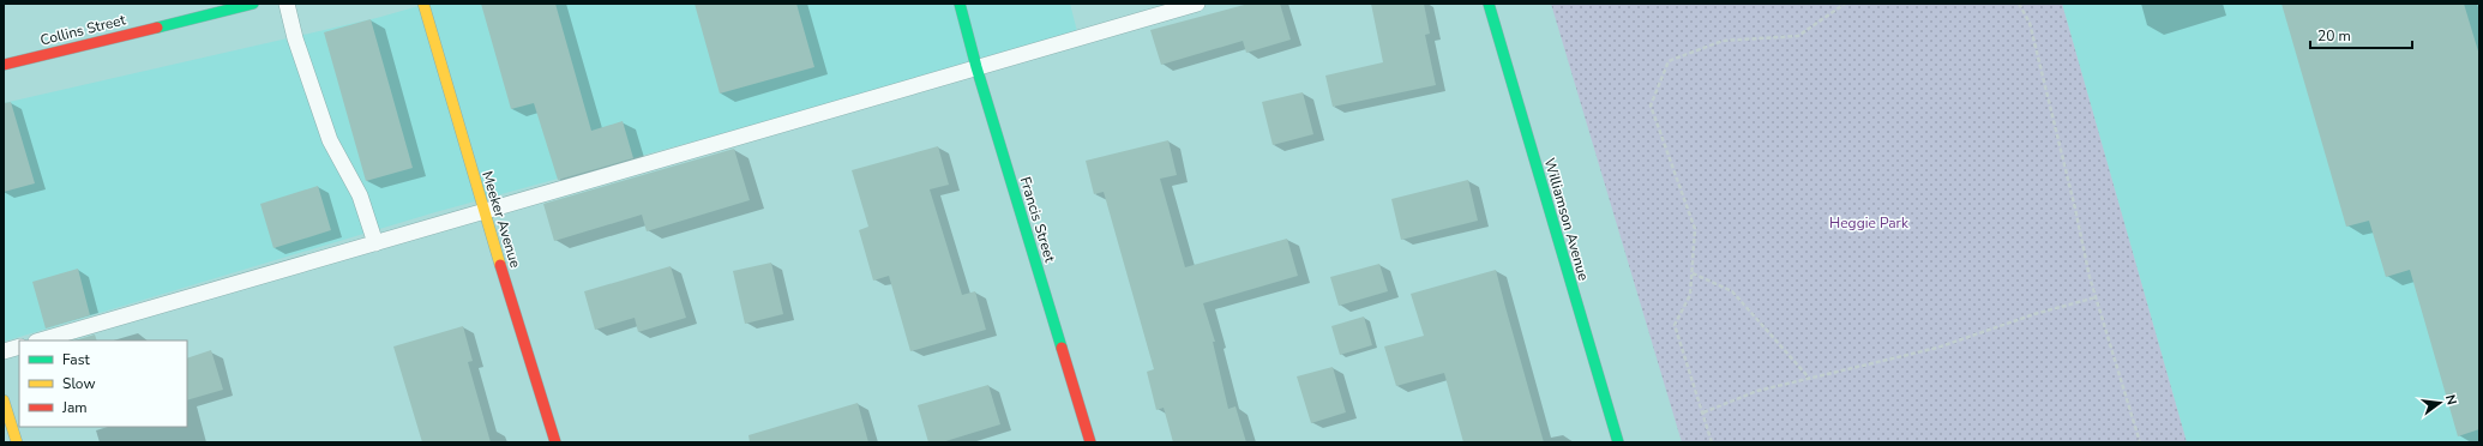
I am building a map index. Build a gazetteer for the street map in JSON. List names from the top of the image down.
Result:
{
  "streets": {
    "street": [
      "Collins Street",
      "Meeker Avenue",
      "Francis Street",
      "Williamson Avenue"
    ]
  },
  "parks": ["Heggie Park"],
  "legend": ["Fast", "Slow", "Jam"],
  "scale_bar": "20 m",
  "north": "right"
}
